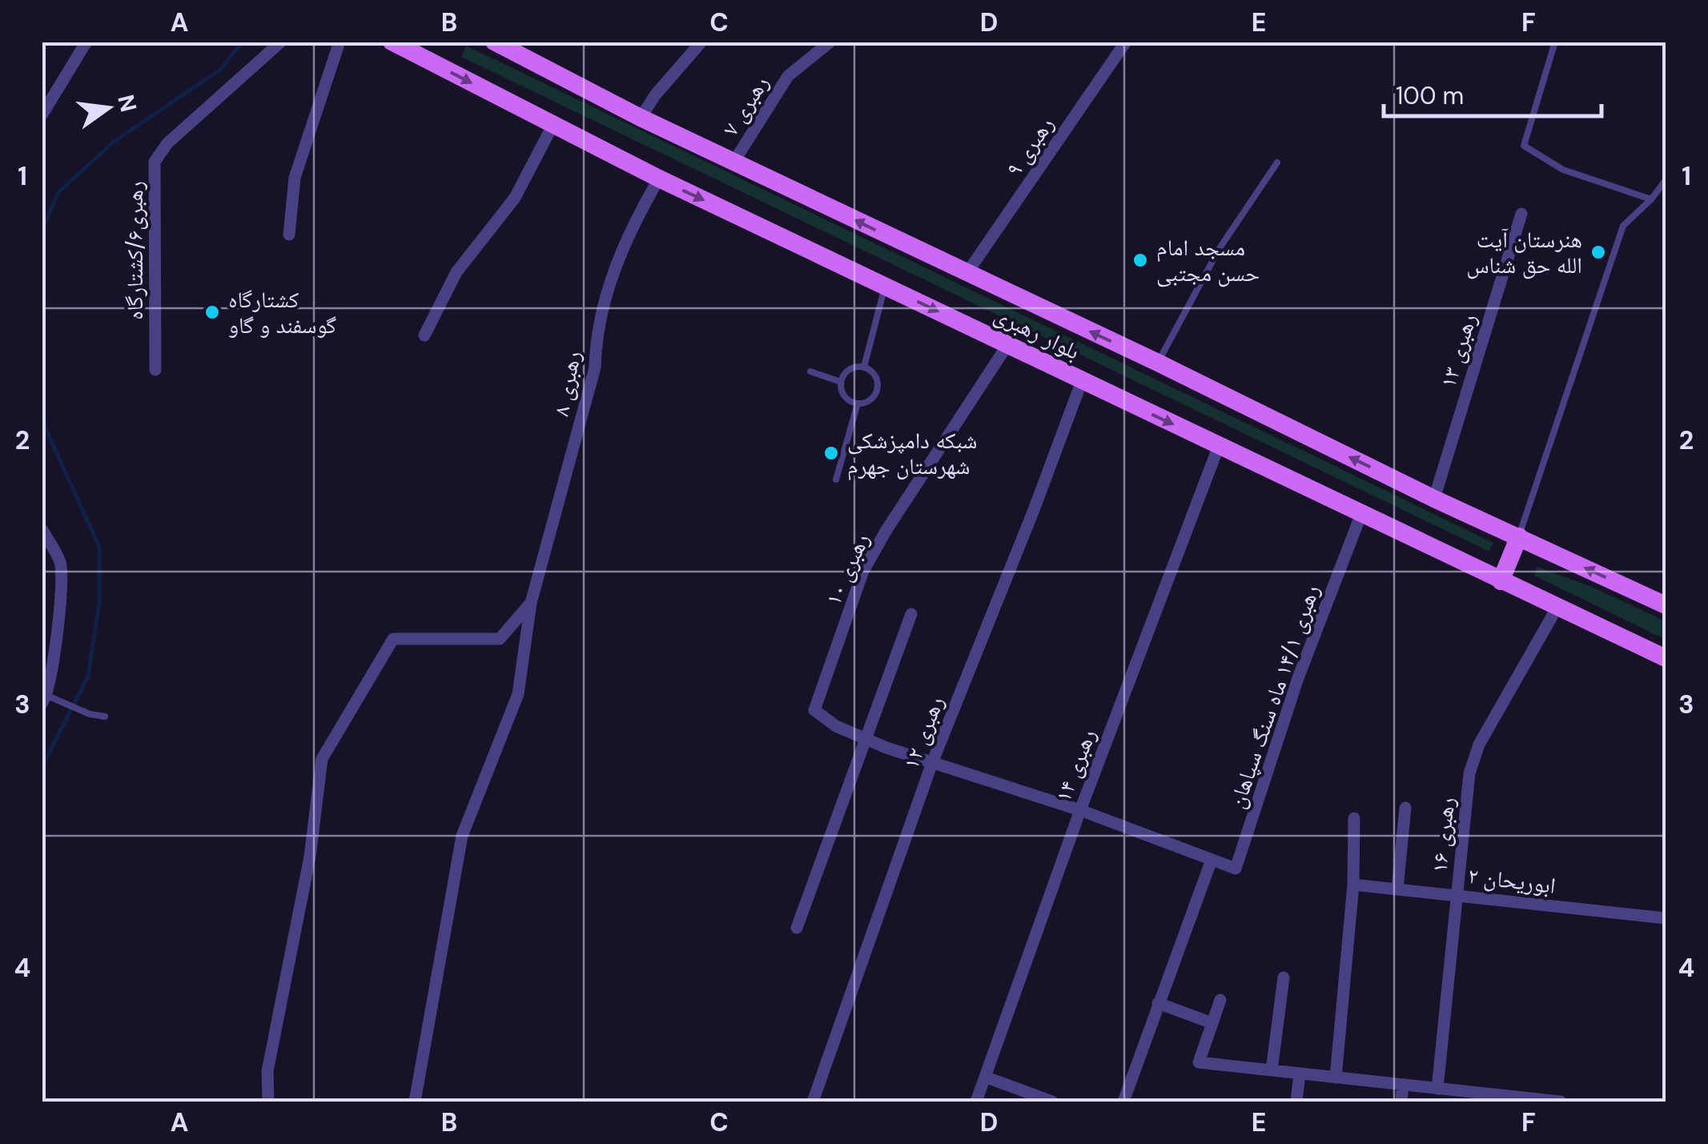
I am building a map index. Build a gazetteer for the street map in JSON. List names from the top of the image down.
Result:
{
  "streets": {
    "main road": ["بلوار رهبری"],
    "street": [
      "رهبری ۷",
      "رهبری ۹",
      "رهبری۶/کشتارگاه",
      "رهبری ۱۳",
      "رهبری ۸",
      "رهبری ۱۰",
      "رهبری ۱۴/۱ ماه سنگ سپاهان",
      "رهبری ۱۲",
      "رهبری ۱۴",
      "رهبری ۱۶",
      "ابوریحان ۲"
    ]
  },
  "crossings": [
    ["رهبری ۷", "بلوار رهبری"],
    ["رهبری ۹", "بلوار رهبری"],
    ["بلوار رهبری", "رهبری ۱۳"],
    ["بلوار رهبری", "رهبری ۸"],
    ["بلوار رهبری", "رهبری ۱۰"],
    ["بلوار رهبری", "رهبری ۱۴/۱ ماه سنگ سپاهان"],
    ["بلوار رهبری", "رهبری ۱۲"],
    ["بلوار رهبری", "رهبری ۱۴"],
    ["بلوار رهبری", "رهبری ۱۶"],
    ["رهبری ۱۰", "رهبری ۱۲"],
    ["رهبری ۱۰", "رهبری ۱۴"],
    ["رهبری ۱۶", "ابوریحان ۲"]
  ],
  "places": [
    "هنرستان آیت الله حق شناس",
    "مسجد امام حسن مجتبی",
    "کشتارگاه گوسفند و گاو",
    "شبکه دامپزشکی شهرستان جهرم"
  ],
  "scale_bar": "100 m",
  "north": "right",
  "grid": {
    "columns": [
      "A",
      "B",
      "C",
      "D",
      "E",
      "F"
    ],
    "rows": [
      "1",
      "2",
      "3",
      "4"
    ]
  }
}
